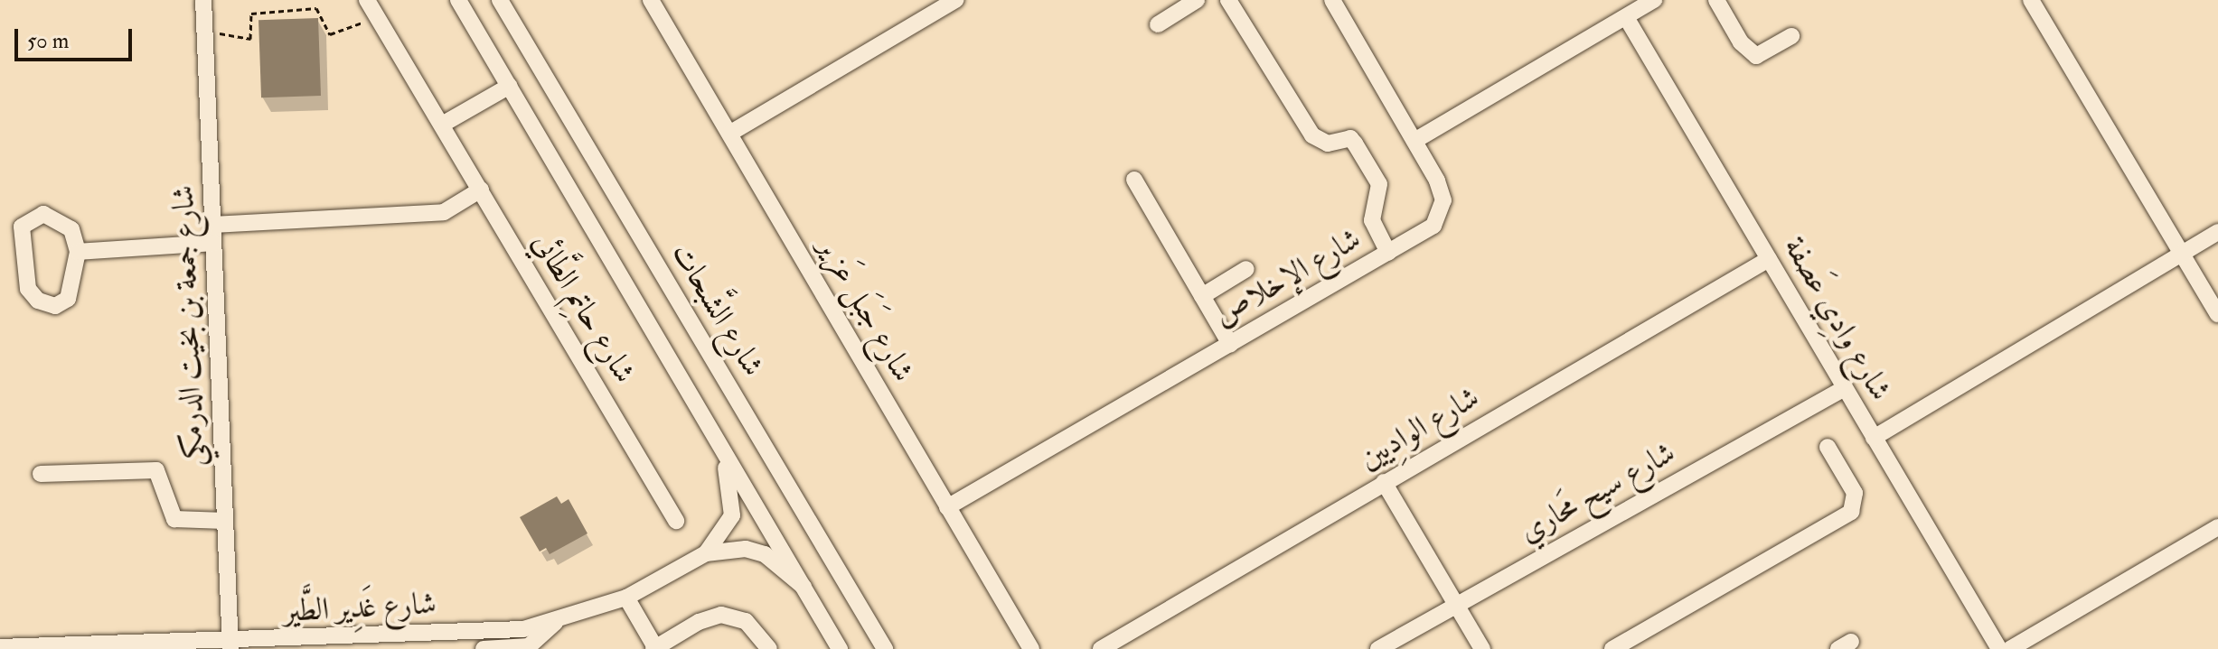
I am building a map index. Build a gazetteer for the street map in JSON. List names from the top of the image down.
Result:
{
  "streets": {
    "street": [
      "شارع الإخلاص",
      "شارع حاتِم الطَّائي",
      "شارع الشَّبحات",
      "شارع جَبَل عَزير",
      "شارع وادِي عَصفة",
      "شارع جمعة بن بخيت الدرمكي",
      "شارع الوادِيين",
      "شارع سيح مَحاري",
      "شارع غَدِير الطَّير"
    ]
  },
  "crossings": [
    ["شارع الإخلاص", "شارع جَبَل عَزير"],
    ["شارع وادِي عَصفة", "شارع الوادِيين"],
    ["شارع وادِي عَصفة", "شارع سيح مَحاري"],
    ["شارع جمعة بن بخيت الدرمكي", "شارع غَدِير الطَّير"]
  ],
  "scale_bar": "50 m"
}
